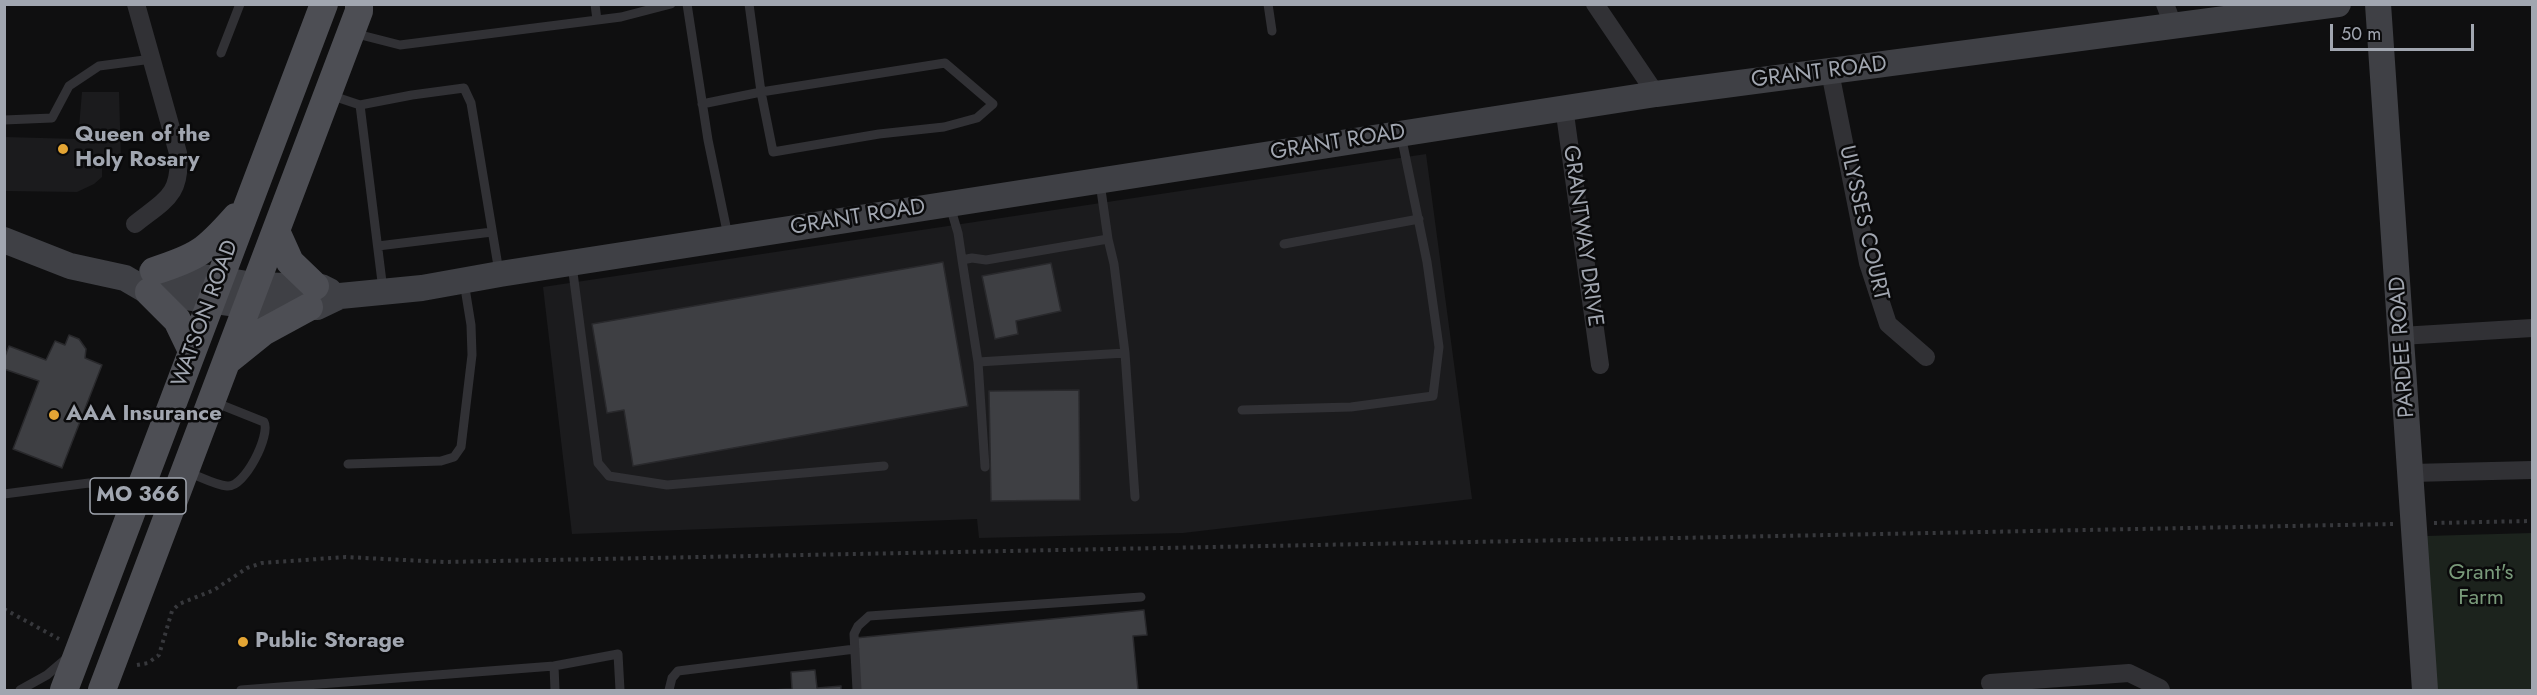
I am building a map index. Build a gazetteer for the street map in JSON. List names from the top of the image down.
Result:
{
  "streets": {
    "main road": ["WATSON ROAD", "MO 366"],
    "street": [
      "GRANT ROAD",
      "ULYSSES COURT",
      "GRANTWAY DRIVE",
      "PARDEE ROAD"
    ]
  },
  "crossings": [
    ["GRANT ROAD", "ULYSSES COURT"],
    ["GRANT ROAD", "GRANTWAY DRIVE"],
    ["GRANT ROAD", "WATSON ROAD"]
  ],
  "parks": ["Grant's Farm"],
  "places": ["Queen of the Holy Rosary", "AAA Insurance", "Public Storage"],
  "scale_bar": "50 m"
}
